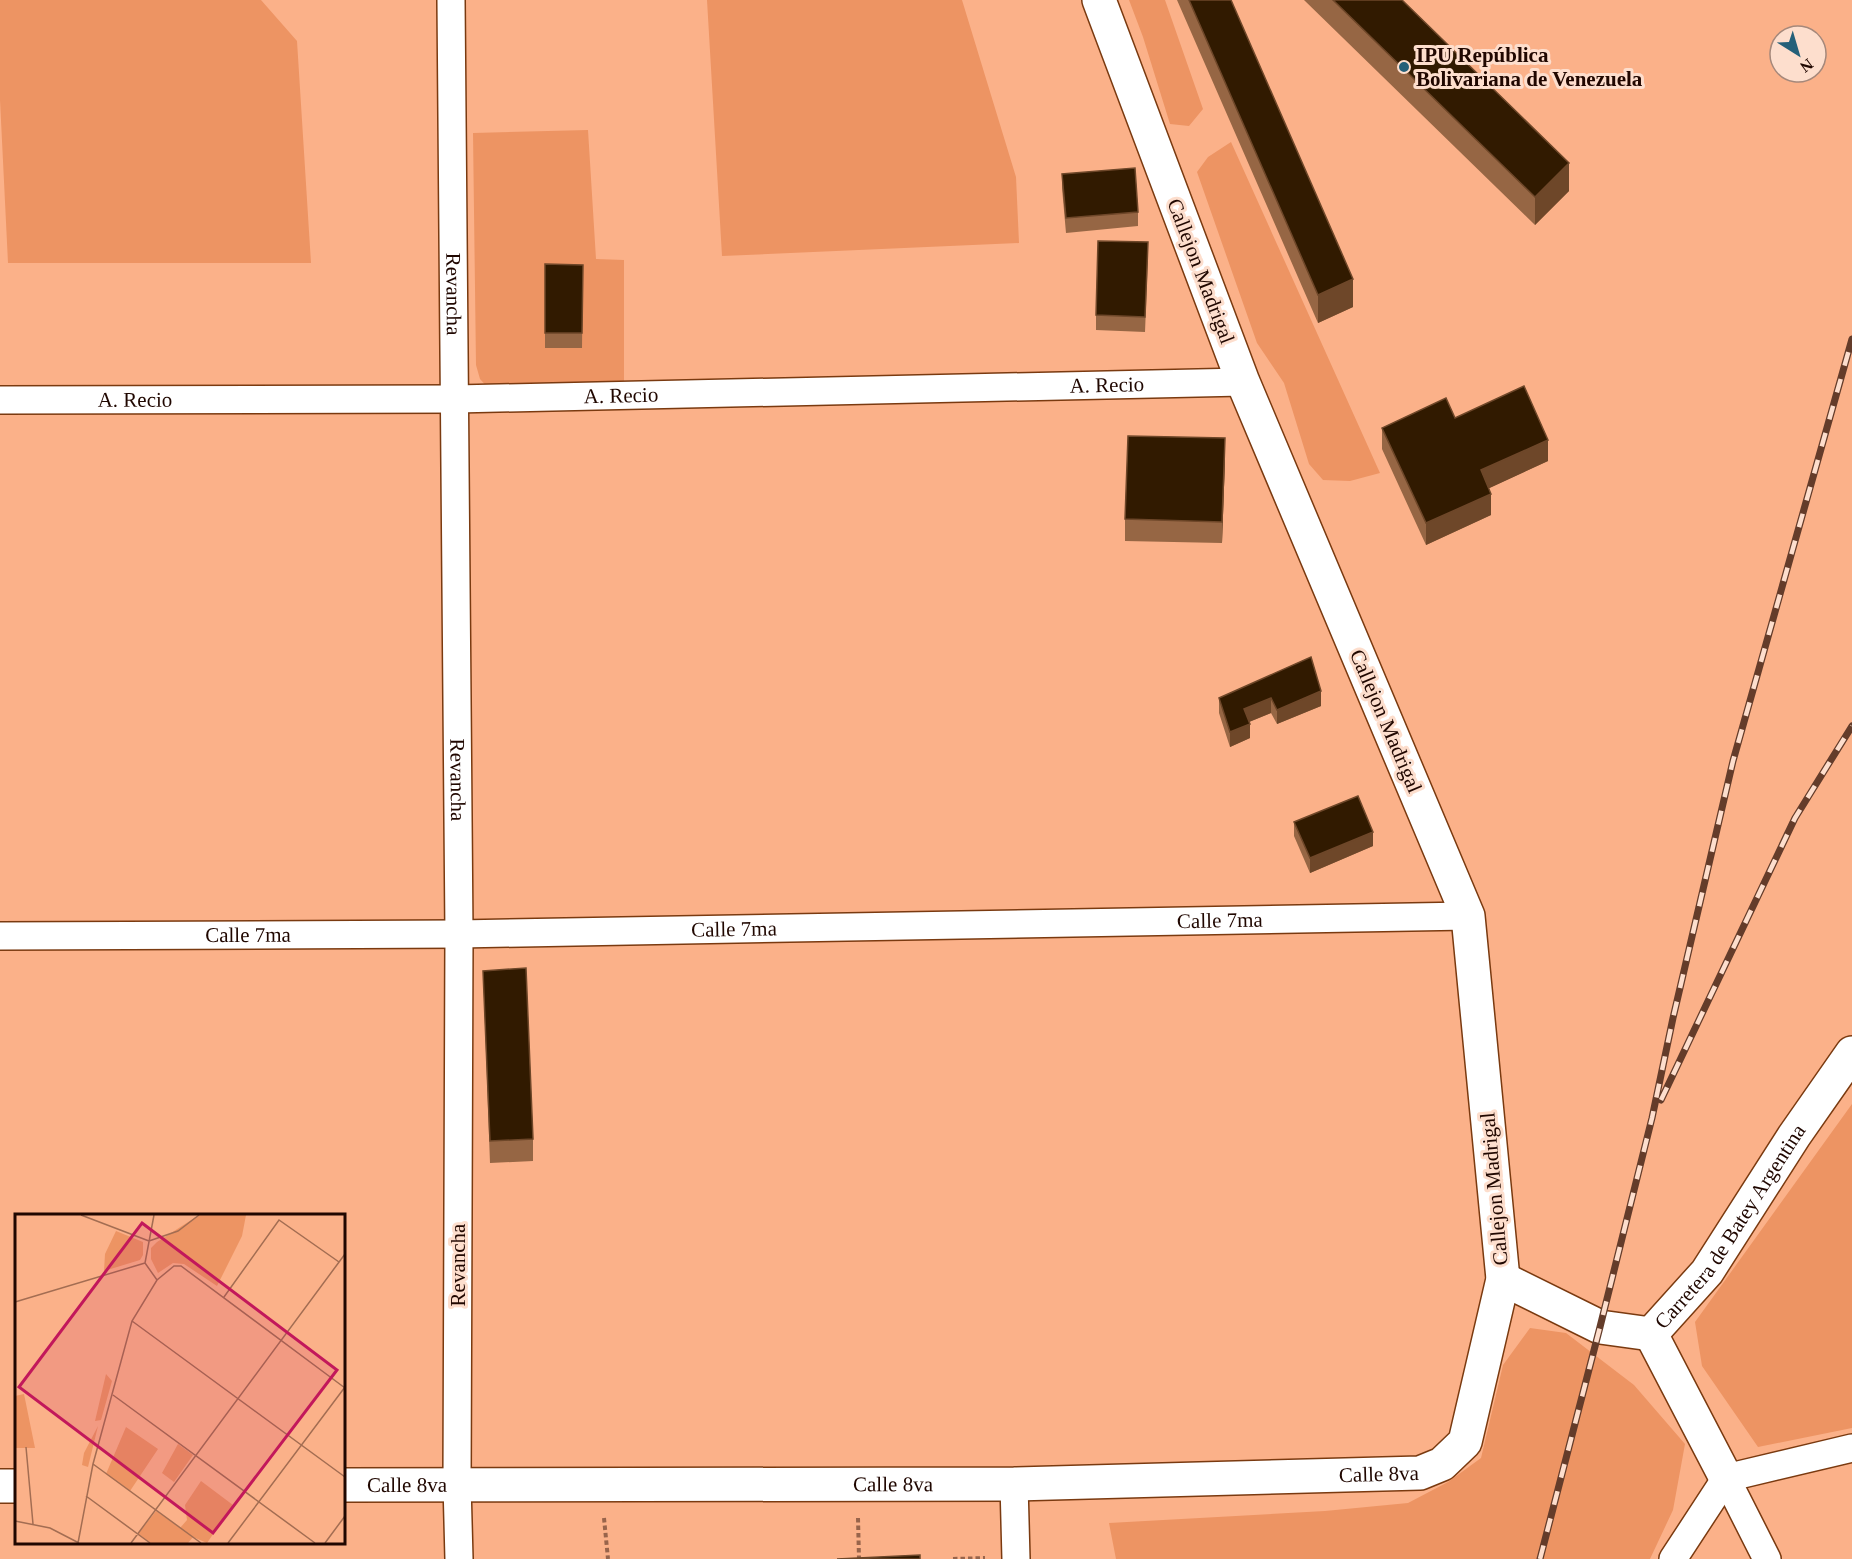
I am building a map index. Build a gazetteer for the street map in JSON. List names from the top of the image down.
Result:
{
  "streets": {
    "street": [
      "Callejon Madrigal",
      "Revancha",
      "A. Recio",
      "Calle 7ma",
      "Carretera de Batey Argentina",
      "Calle 8va"
    ]
  },
  "crossings": [
    ["Callejon Madrigal", "A. Recio"],
    ["Callejon Madrigal", "Calle 7ma"],
    ["Callejon Madrigal", "Calle 8va"],
    ["Revancha", "A. Recio"],
    ["Revancha", "Calle 7ma"],
    ["Revancha", "Calle 8va"]
  ],
  "places": ["IPU República Bolivariana de Venezuela"],
  "north": "bottom right"
}
